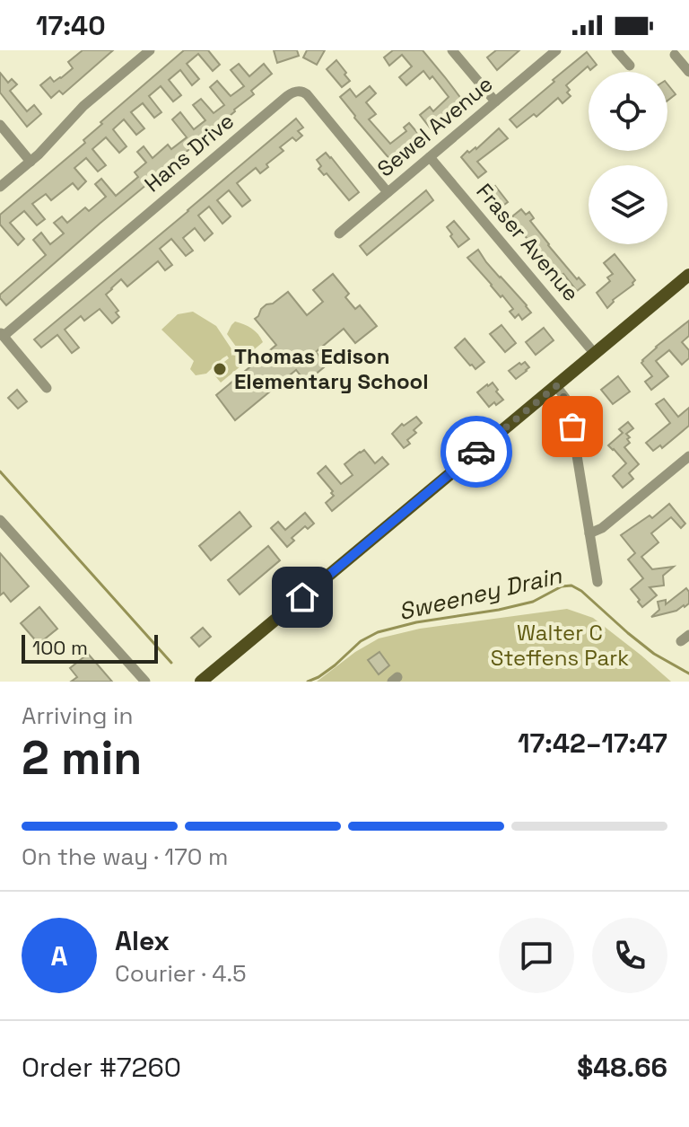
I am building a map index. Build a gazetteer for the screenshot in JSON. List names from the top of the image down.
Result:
{
  "streets": {
    "street": ["Sewel Avenue", "Hans Drive", "Fraser Avenue"]
  },
  "crossings": [
    ["Sewel Avenue", "Hans Drive"],
    ["Sewel Avenue", "Fraser Avenue"]
  ],
  "water": ["Sweeney Drain"],
  "parks": ["Walter C Steffens Park"],
  "places": ["Thomas Edison Elementary School"],
  "scale_bar": "100 m",
  "page": {
    "status": "17:40",
    "scale": "100 m",
    "heading": ["2 min", "Arriving in", "17:42–17:47"],
    "panel": [
      "Alex",
      "Courier · 4.5",
      "Order #7260",
      "$48.66"
    ],
    "bar": "On the way · 170 m",
    "round": "A"
  }
}
